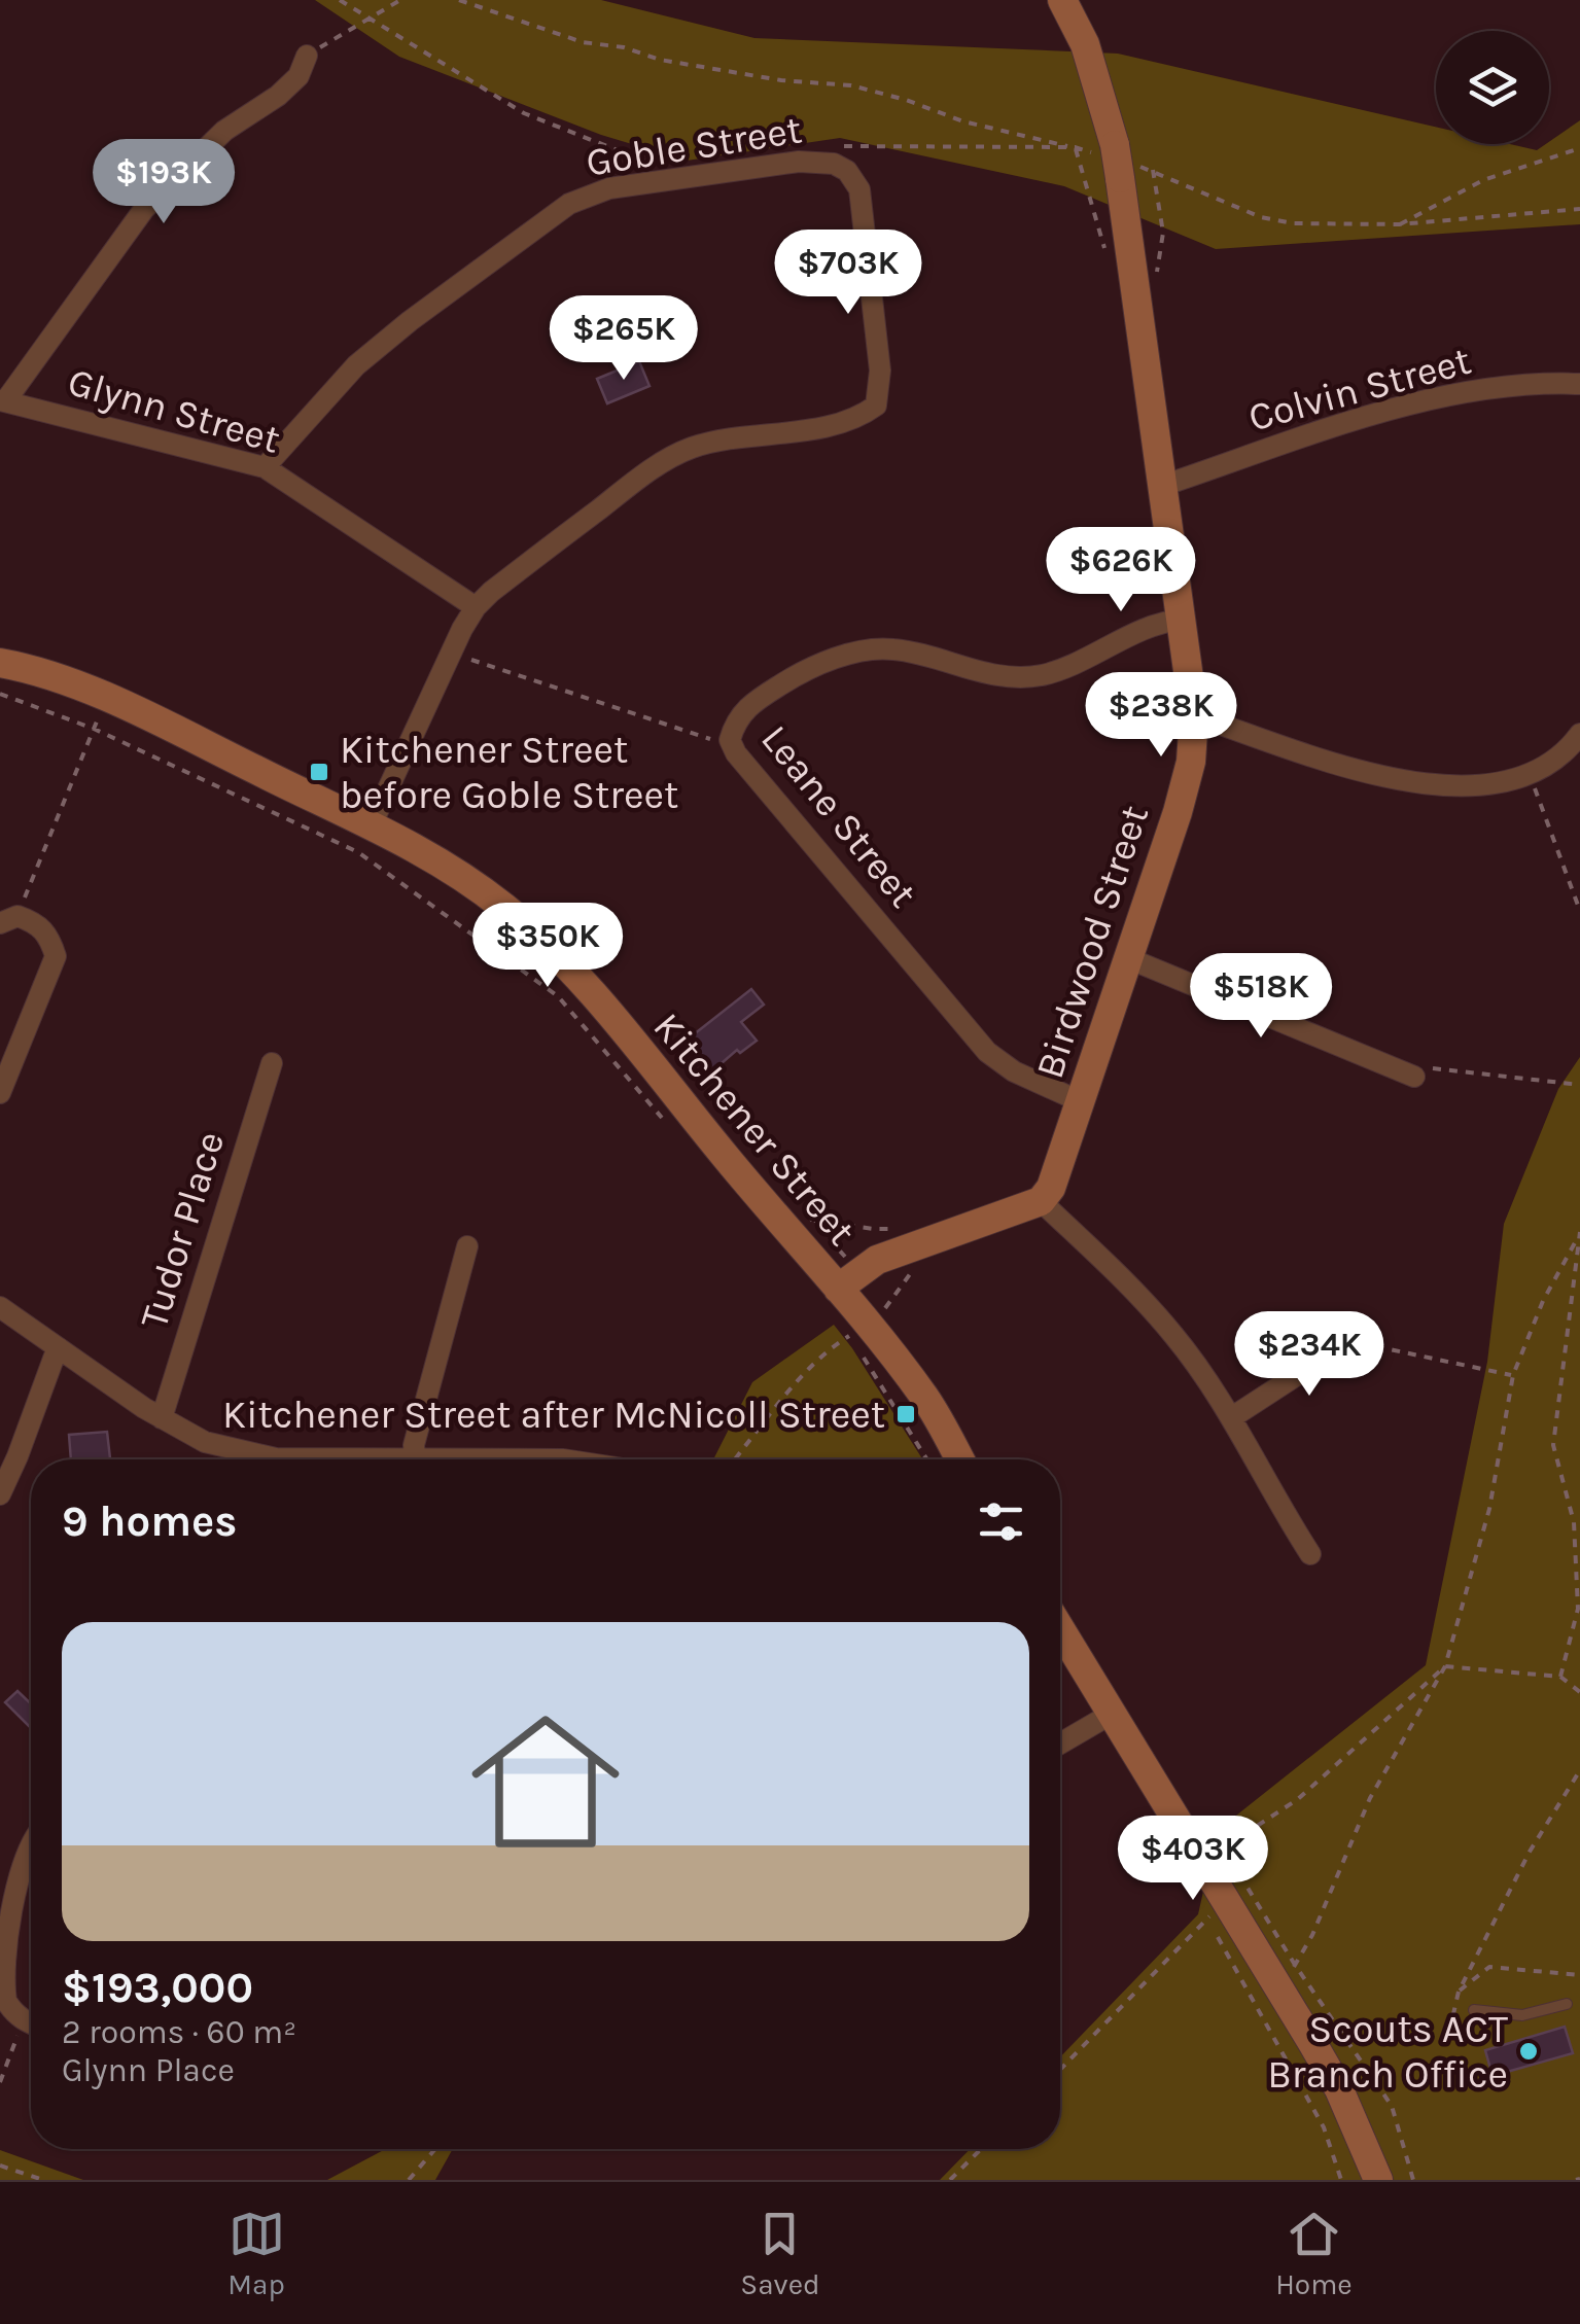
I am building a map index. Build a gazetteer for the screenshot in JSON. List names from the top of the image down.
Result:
{
  "streets": {
    "street": [
      "Goble Street",
      "Colvin Street",
      "Glynn Street",
      "Leane Street",
      "Birdwood Street",
      "Kitchener Street",
      "Tudor Place"
    ]
  },
  "crossings": [
    ["Goble Street", "Glynn Street"],
    ["Goble Street", "Kitchener Street"],
    ["Colvin Street", "Birdwood Street"],
    ["Leane Street", "Birdwood Street"]
  ],
  "places": {
    "transit": ["Kitchener Street before Goble Street", "Kitchener Street after McNicoll Street"],
    "other": ["Scouts ACT Branch Office"]
  },
  "page": {
    "price": [
      "$193K",
      "$703K",
      "$265K",
      "$626K",
      "$238K",
      "$350K",
      "$518K",
      "$234K",
      "$403K"
    ],
    "heading": "9 homes",
    "list": [
      {
        "name": "$193,000",
        "note": "2 rooms · 60 m² · Glynn Place"
      }
    ],
    "tabs": ["Map", "Saved", "Home"]
  }
}
